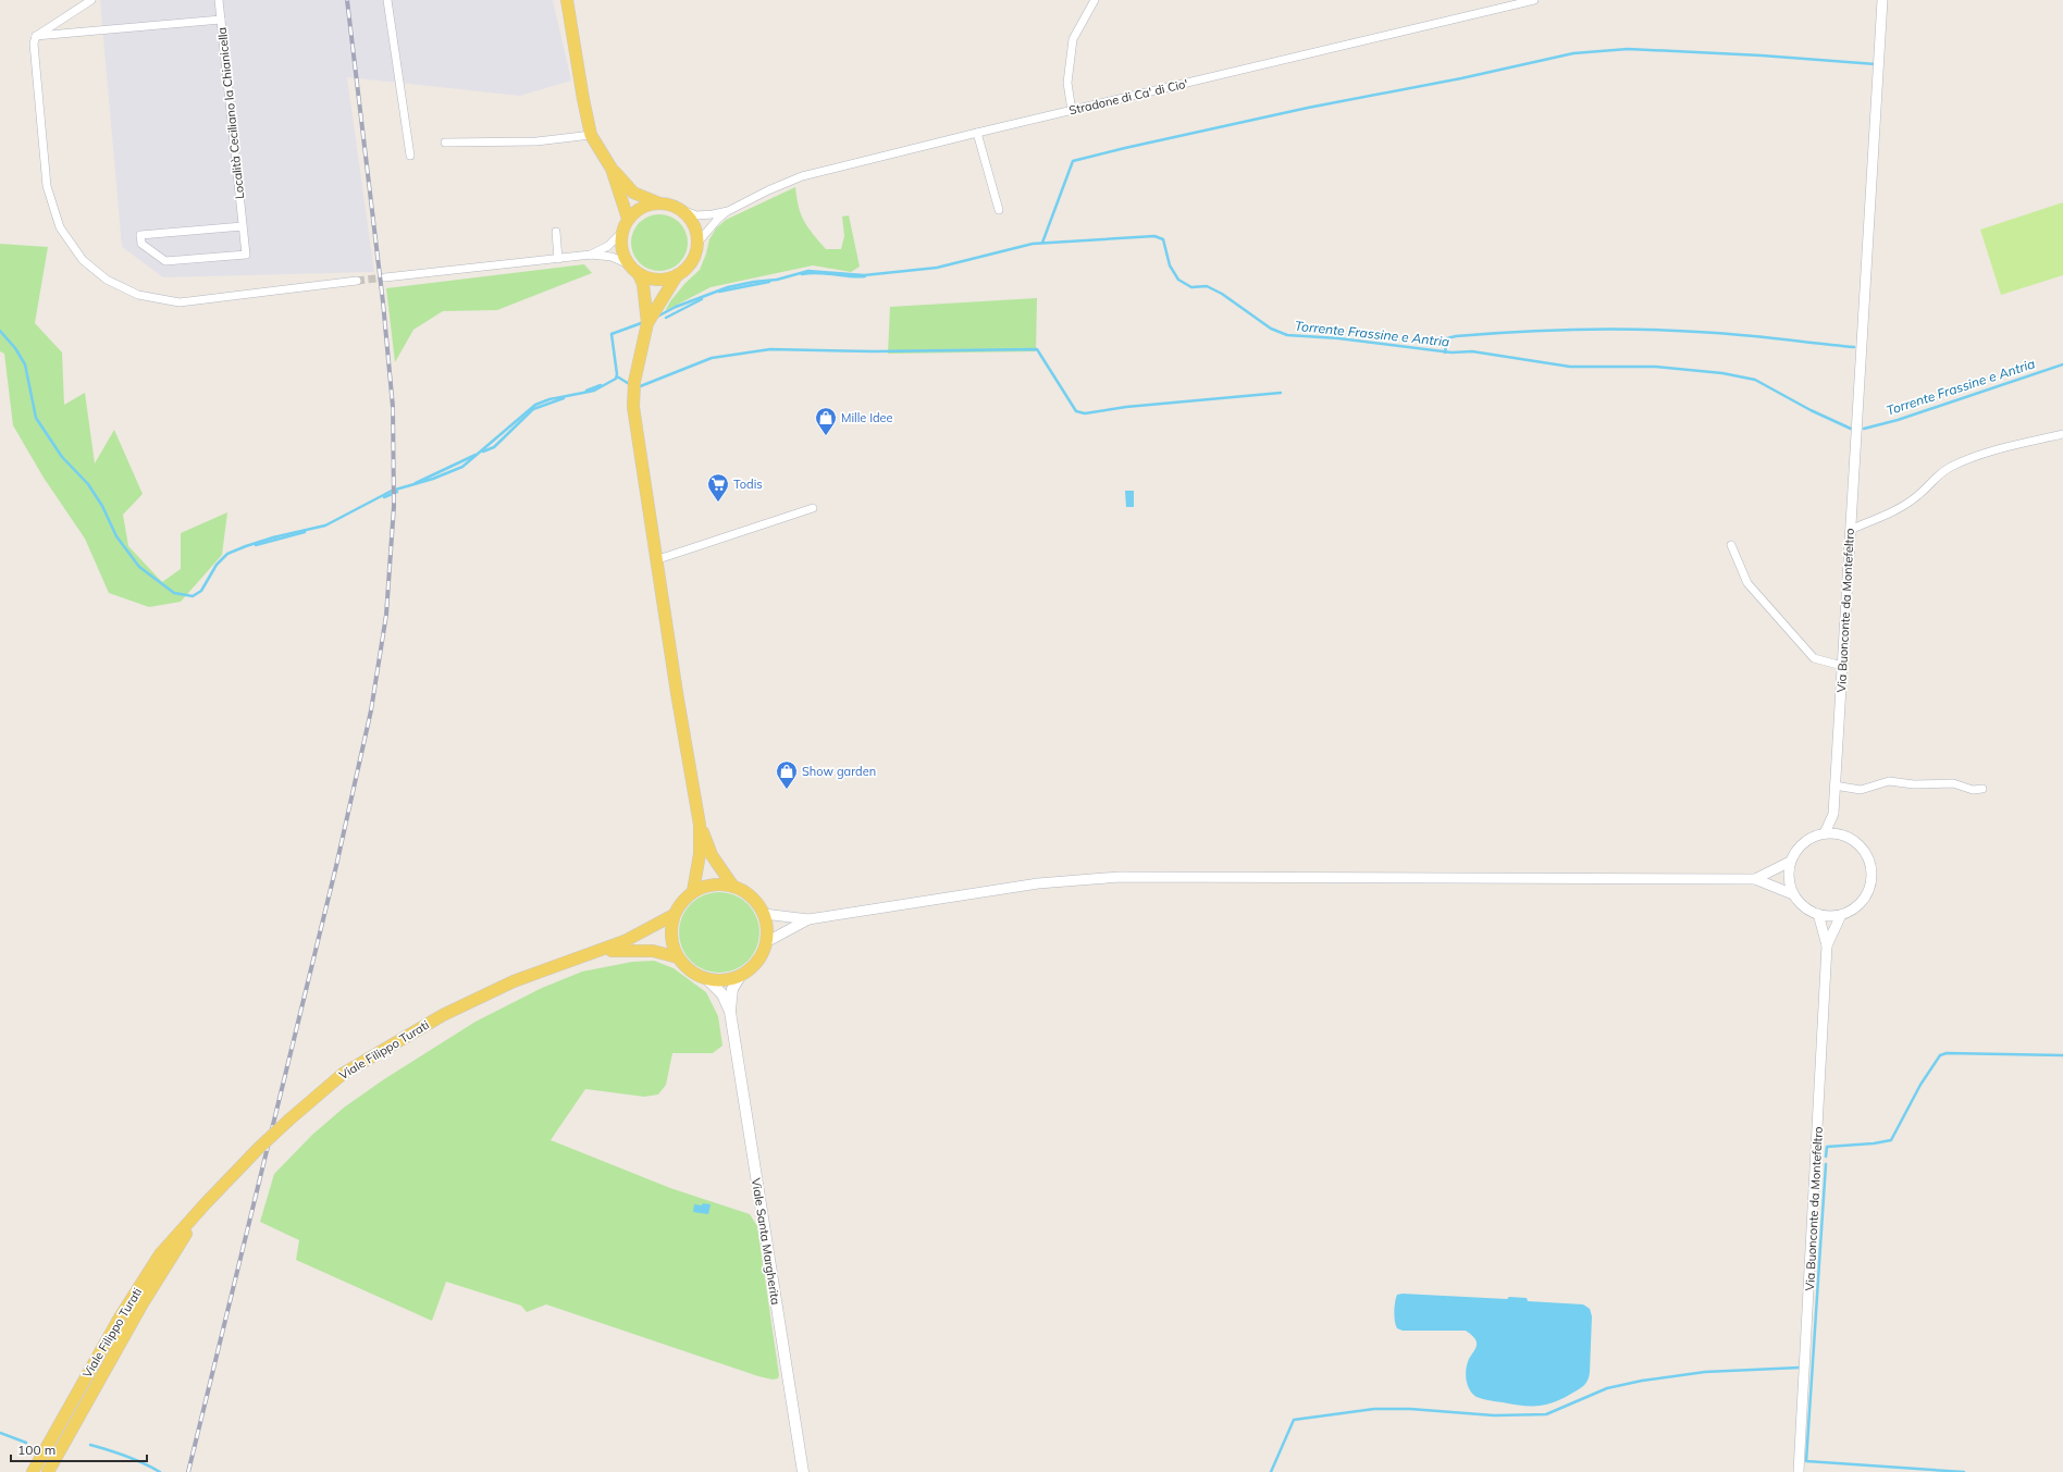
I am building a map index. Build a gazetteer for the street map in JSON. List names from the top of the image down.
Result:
{
  "streets": {
    "main road": ["Viale Filippo Turati", "Viale Santa Margherita"],
    "street": ["Stradone di Ca' di Cio'", "Località Ceciliano la Chianicella", "Via Buonconte da Montefeltro"]
  },
  "crossings": [
    ["Viale Filippo Turati", "Viale Santa Margherita"]
  ],
  "water": ["Torrente Frassine e Antria"],
  "places": {
    "shop": ["Mille Idee", "Show garden"],
    "supermarket": ["Todis"]
  },
  "scale_bar": "100 m"
}
